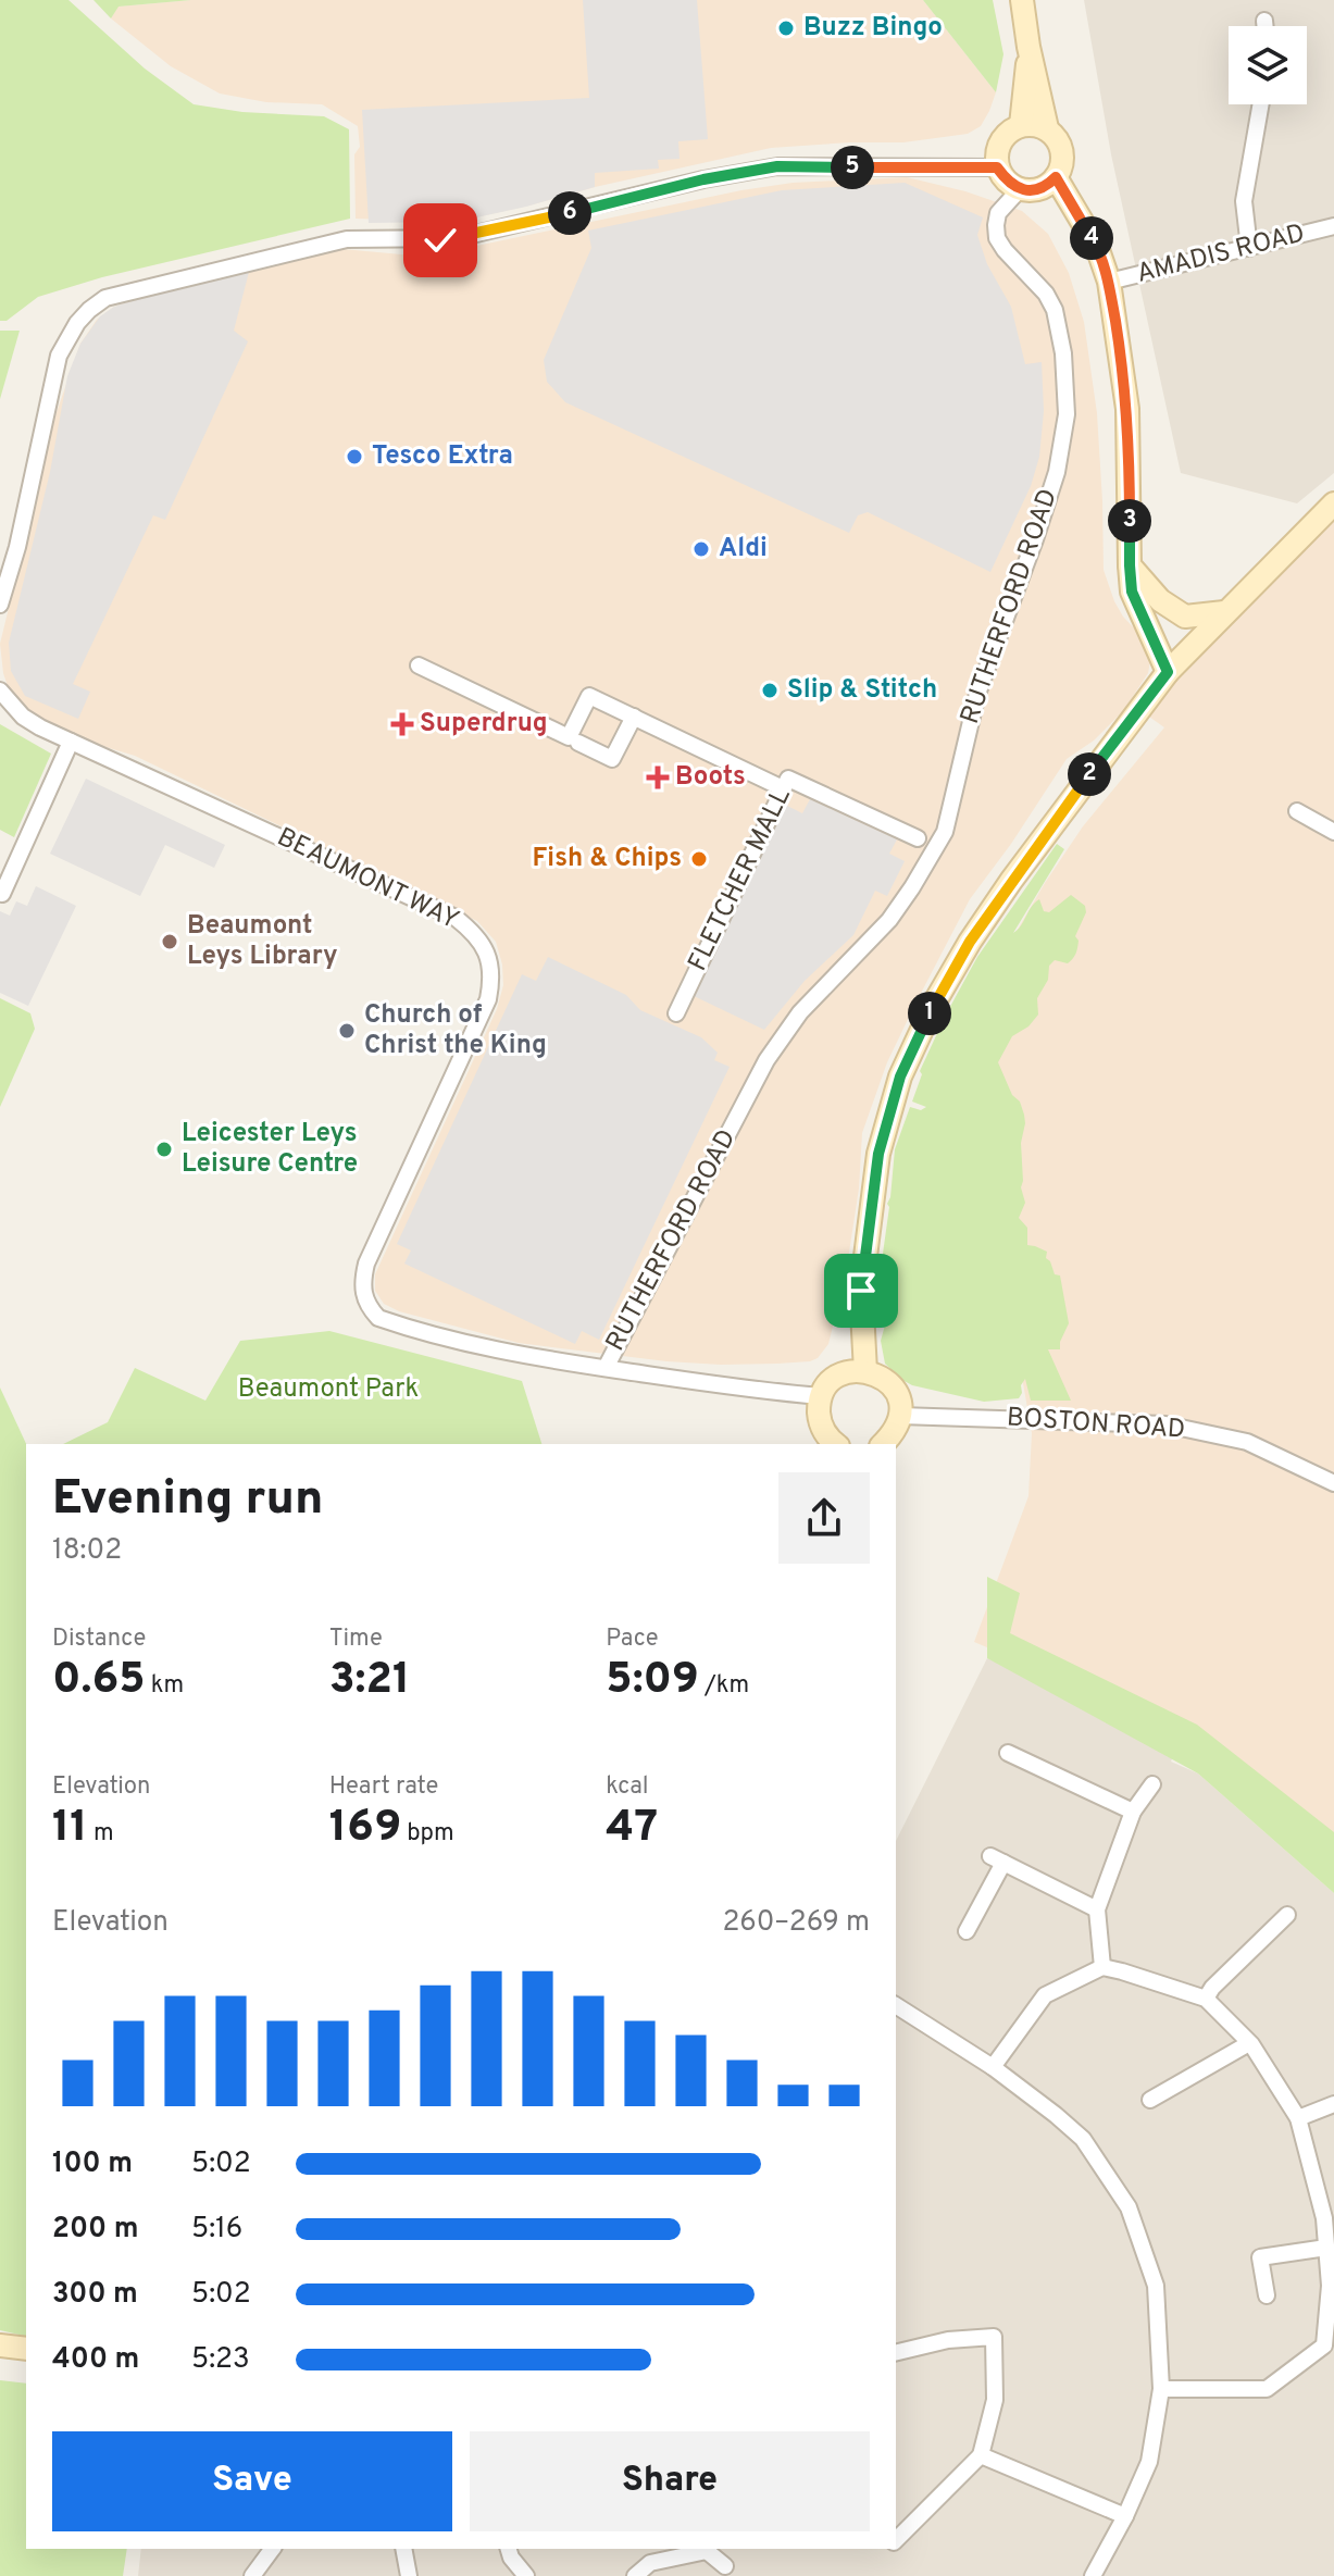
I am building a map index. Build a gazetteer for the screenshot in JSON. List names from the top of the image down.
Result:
{
  "streets": {
    "street": [
      "AMADIS ROAD",
      "RUTHERFORD ROAD",
      "BEAUMONT WAY",
      "FLETCHER MALL",
      "BOSTON ROAD"
    ]
  },
  "crossings": [
    ["RUTHERFORD ROAD", "BEAUMONT WAY"]
  ],
  "parks": ["Beaumont Park"],
  "places": {
    "other": [
      "Buzz Bingo",
      "Tesco Extra",
      "Aldi",
      "Slip & Stitch",
      "Fish & Chips",
      "Beaumont Leys Library",
      "Church of Christ the King",
      "Leicester Leys Leisure Centre"
    ],
    "health": ["Superdrug", "Boots"]
  },
  "page": {
    "pins": [
      "5",
      "6",
      "4",
      "3",
      "2",
      "1"
    ],
    "heading": ["Evening run", "18:02"],
    "stats": [
      ["Distance", "0.65 km"],
      ["Time", "3:21"],
      ["Pace", "5:09 /km"],
      ["Elevation", "11 m"],
      ["Heart rate", "169 bpm"],
      ["kcal", "47"]
    ],
    "chart": ["Elevation", "260–269 m"],
    "list": [
      {
        "name": "100 m",
        "note": "5:02"
      },
      {
        "name": "200 m",
        "note": "5:16"
      },
      {
        "name": "300 m",
        "note": "5:02"
      },
      {
        "name": "400 m",
        "note": "5:23"
      }
    ],
    "buttons": ["Save", "Share"]
  }
}
